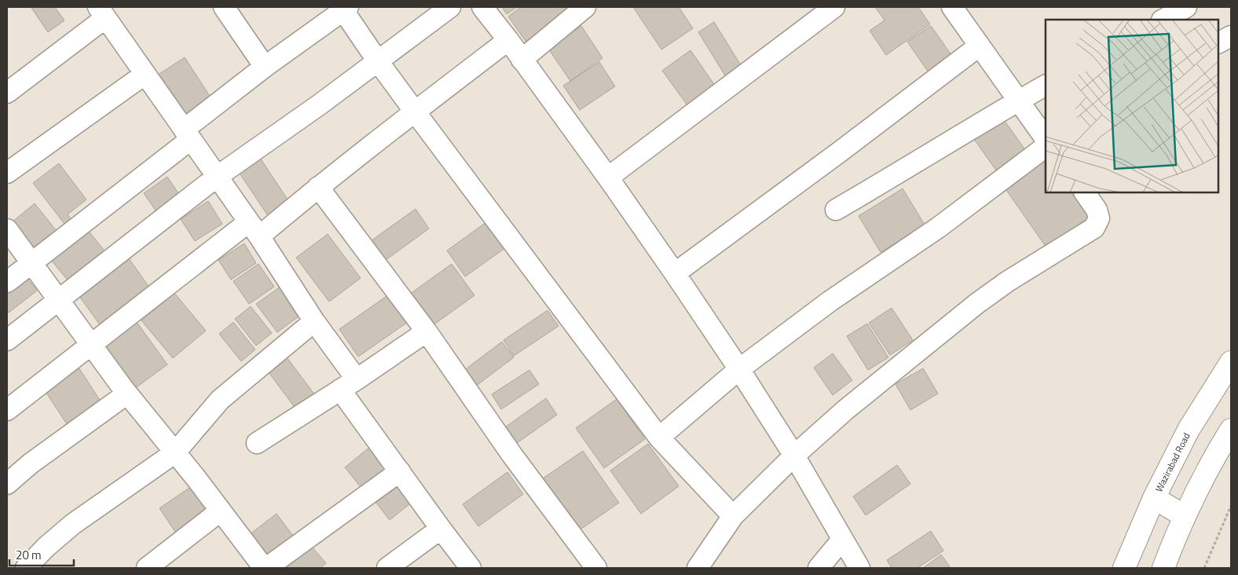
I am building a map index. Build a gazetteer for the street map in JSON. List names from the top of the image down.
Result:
{
  "streets": {
    "main road": ["Wazirabad Road"]
  },
  "scale_bar": "20 m"
}
